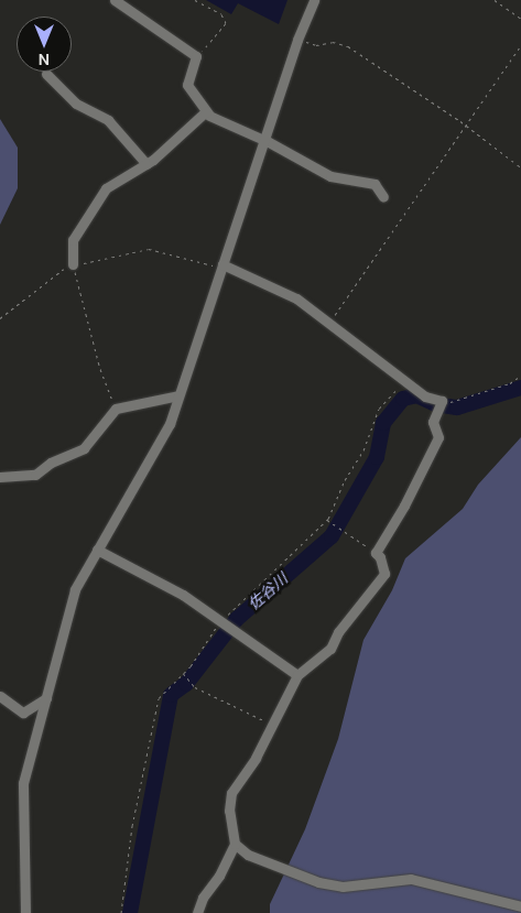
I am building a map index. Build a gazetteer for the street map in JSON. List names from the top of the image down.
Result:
{
  "water": ["佐谷川"],
  "north": "bottom"
}
